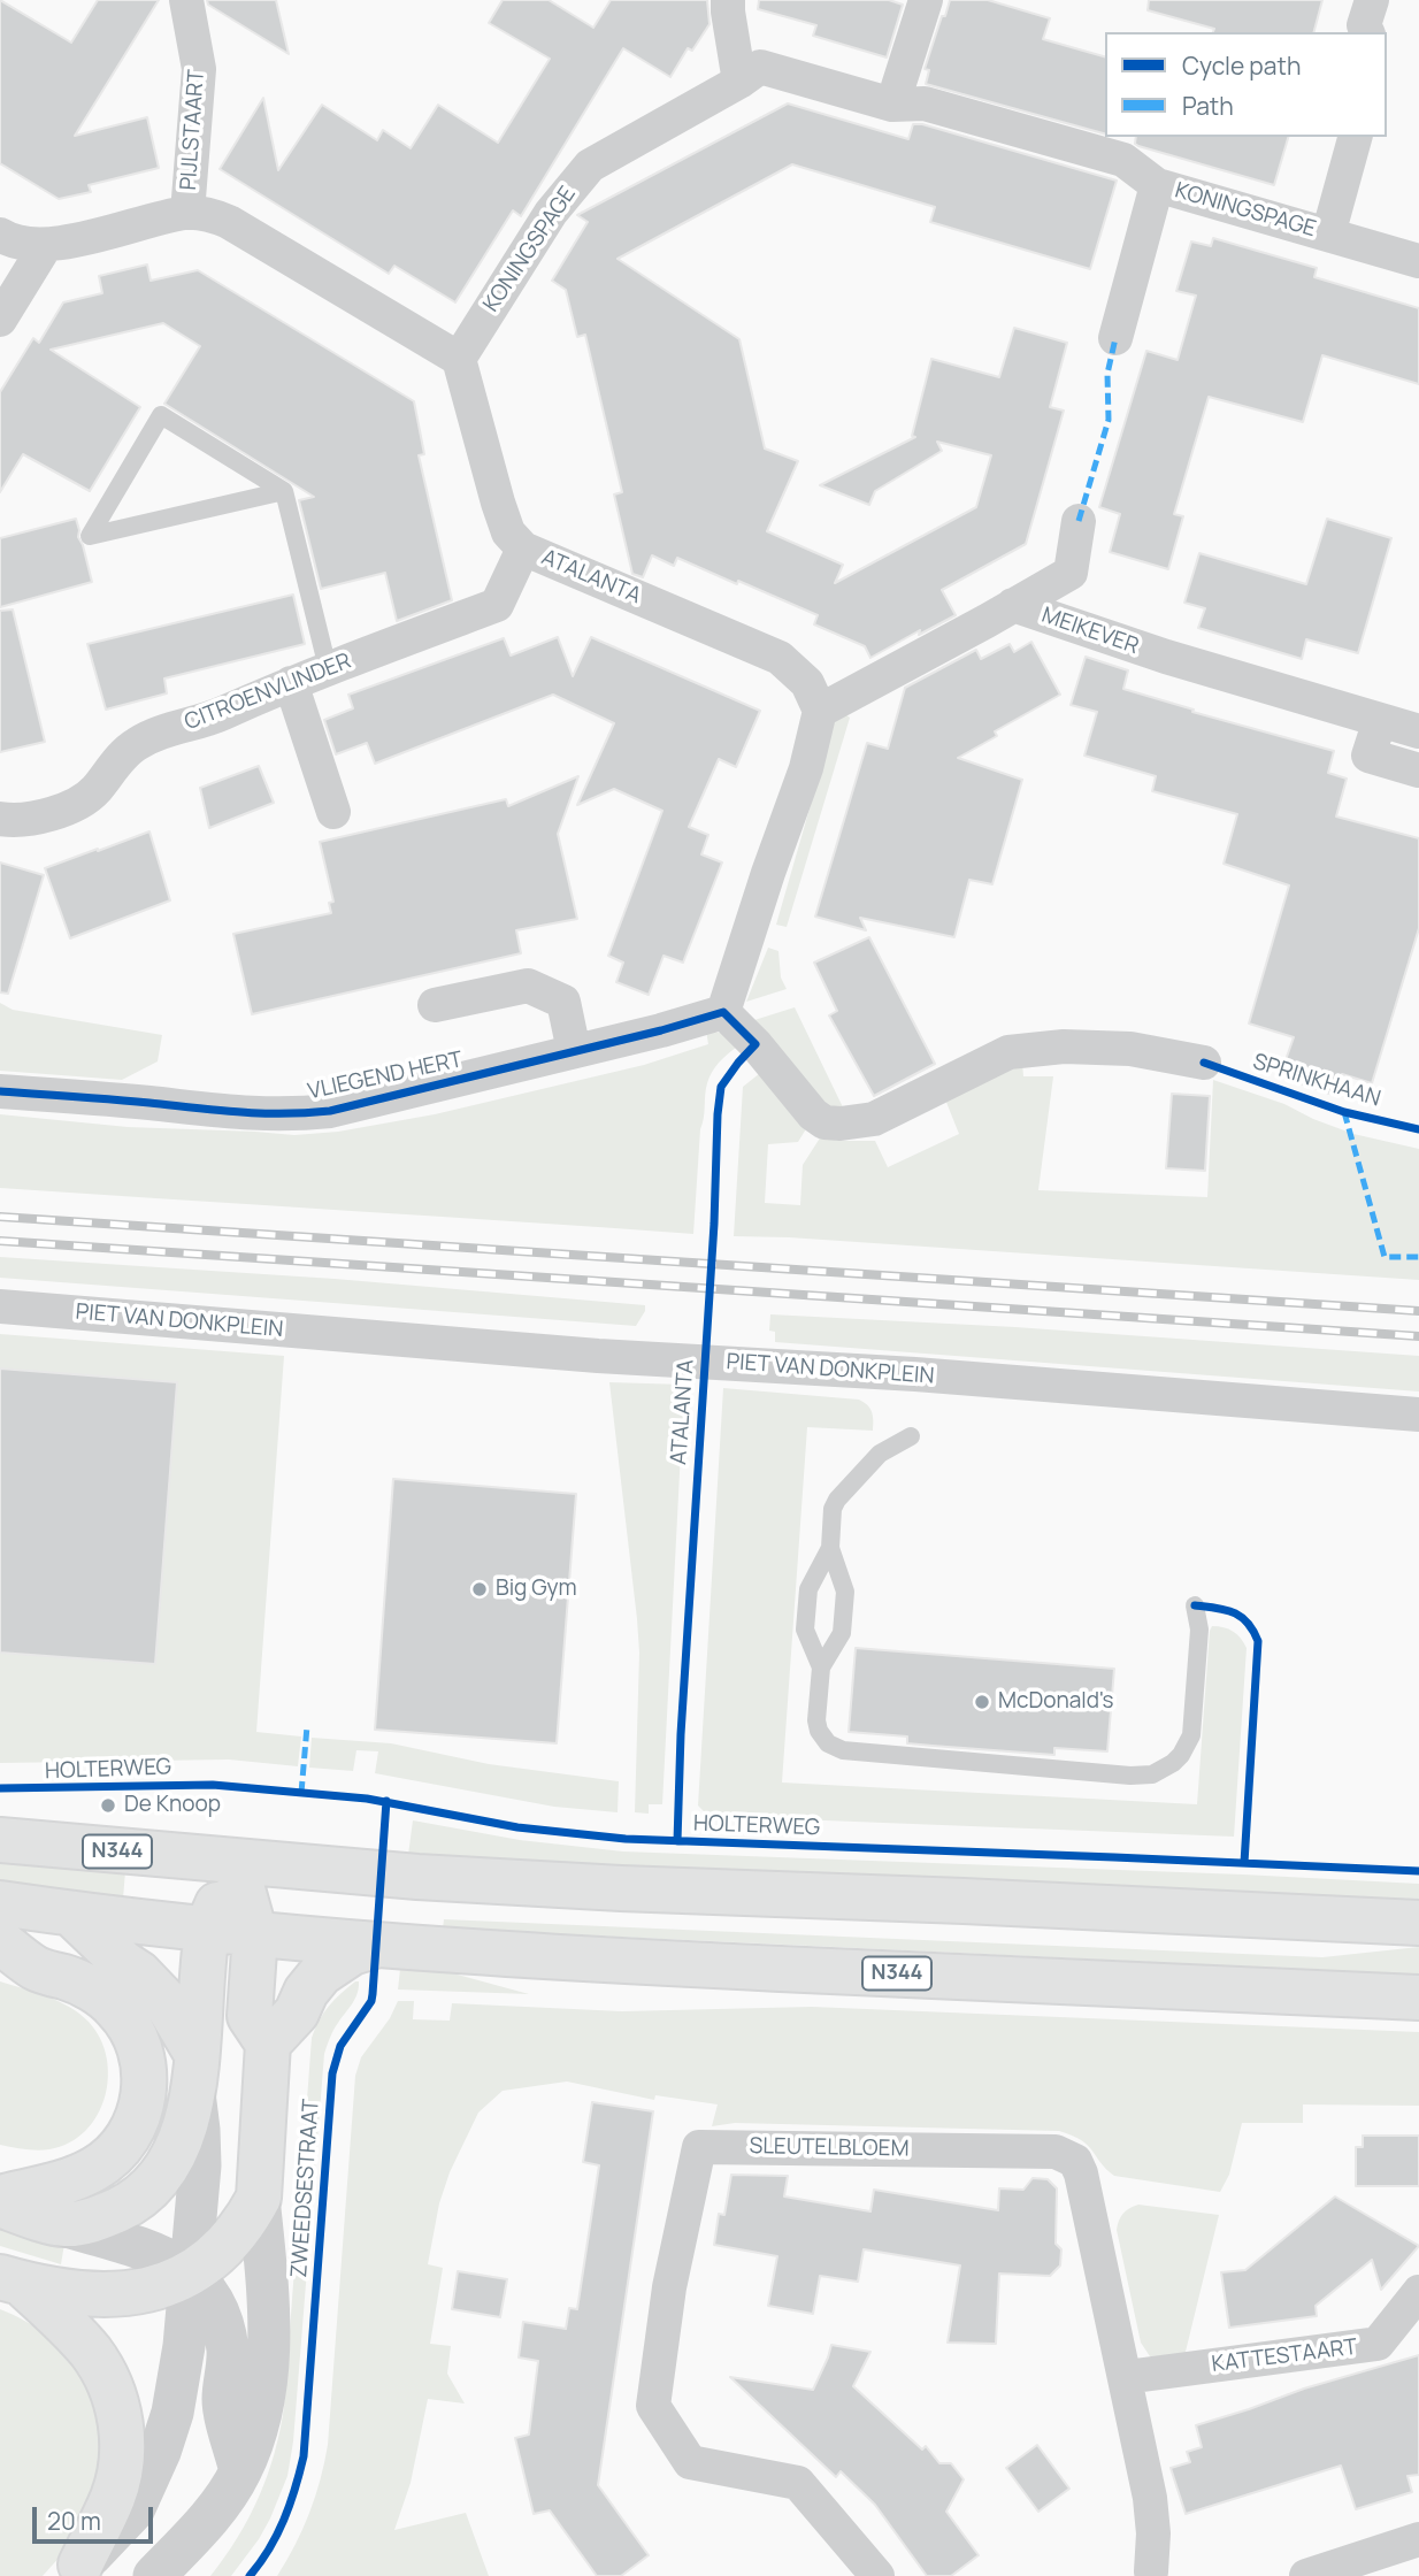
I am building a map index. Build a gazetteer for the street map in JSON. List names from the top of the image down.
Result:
{
  "streets": {
    "main road": ["N344", "ZWEEDSESTRAAT"],
    "street": [
      "PIJLSTAART",
      "KONINGSPAGE",
      "ATALANTA",
      "MEIKEVER",
      "CITROENVLINDER",
      "VLIEGEND HERT",
      "PIET VAN DONKPLEIN",
      "SLEUTELBLOEM",
      "KATTESTAART"
    ],
    "cycle path": ["SPRINKHAAN", "HOLTERWEG"]
  },
  "crossings": [
    ["KONINGSPAGE", "ATALANTA"],
    ["ATALANTA", "MEIKEVER"],
    ["ATALANTA", "CITROENVLINDER"],
    ["SLEUTELBLOEM", "KATTESTAART"]
  ],
  "places": ["Big Gym", "McDonald's", "De Knoop"],
  "legend": ["Cycle path", "Path"],
  "scale_bar": "20 m"
}
